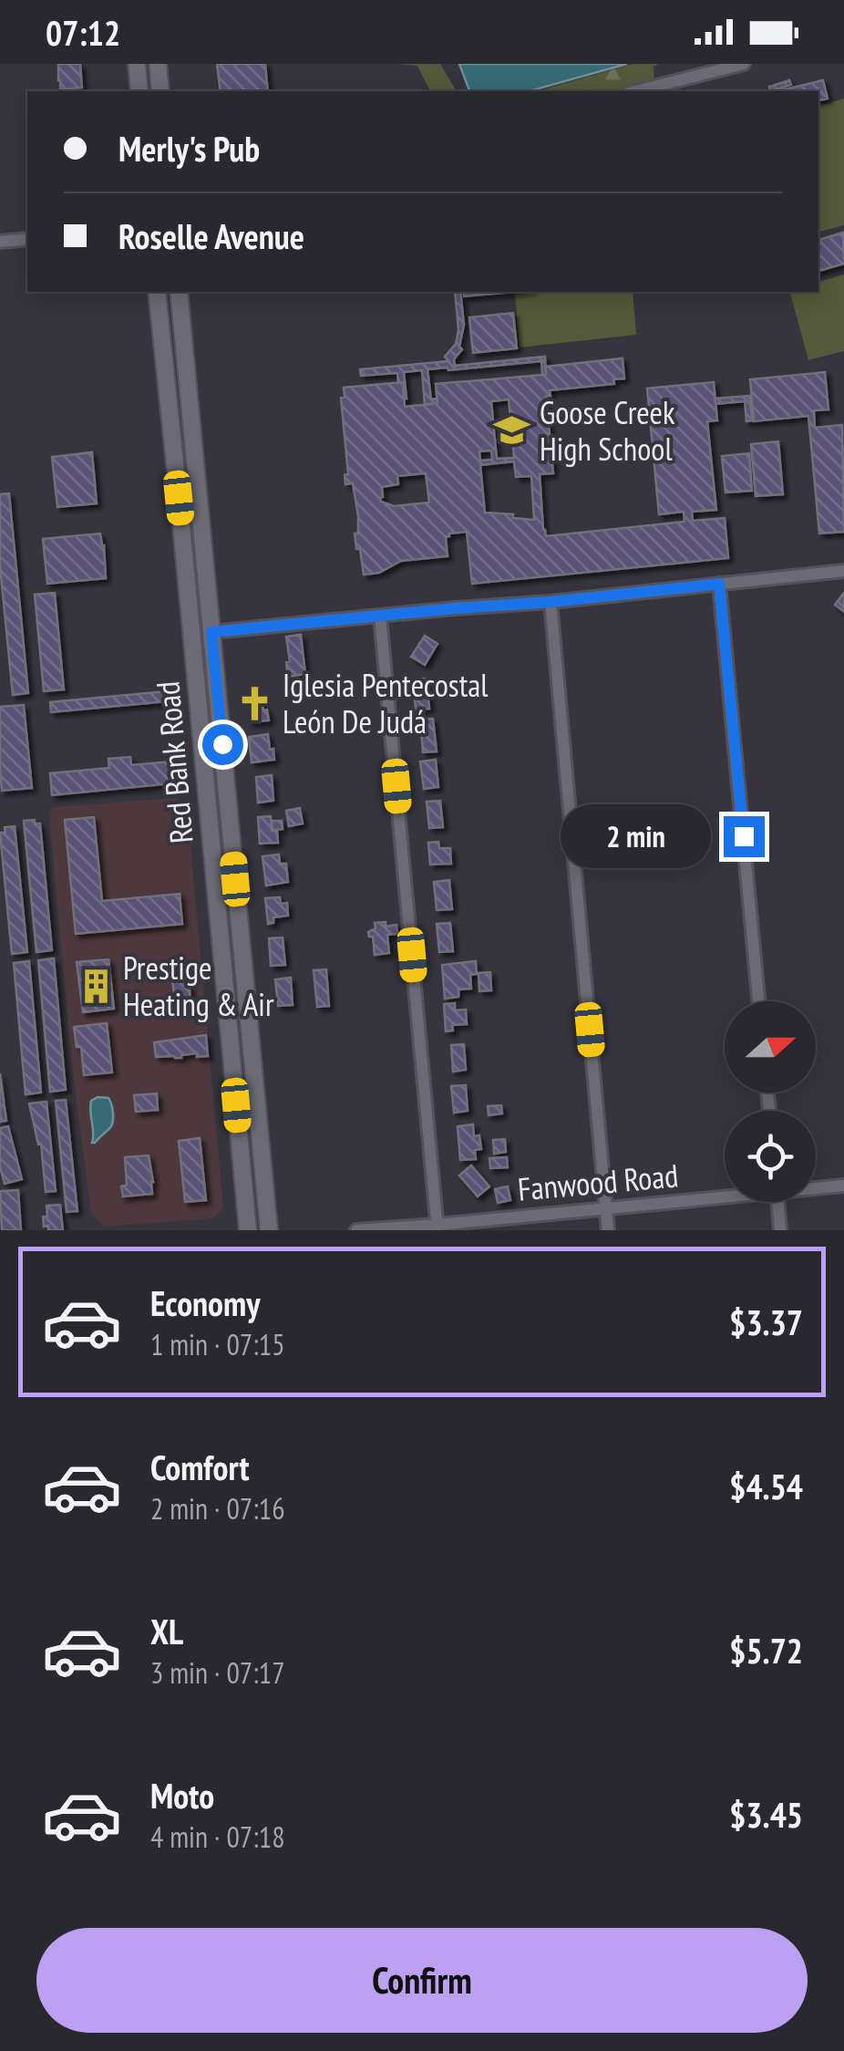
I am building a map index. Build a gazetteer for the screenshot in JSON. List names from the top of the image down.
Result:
{
  "streets": {
    "main road": ["Red Bank Road"],
    "street": ["Fanwood Road"]
  },
  "places": {
    "school or university": ["Goose Creek High School"],
    "church": ["Iglesia Pentecostal León De Judá"],
    "building": ["Prestige Heating & Air"]
  },
  "north": "right",
  "page": {
    "status": "07:12",
    "banner": ["Merly's Pub", "Roselle Avenue"],
    "bubble": "2 min",
    "list": [
      {
        "name": "Economy",
        "note": "1 min · 07:15",
        "value": "$3.37"
      },
      {
        "name": "Comfort",
        "note": "2 min · 07:16",
        "value": "$4.54"
      },
      {
        "name": "XL",
        "note": "3 min · 07:17",
        "value": "$5.72"
      },
      {
        "name": "Moto",
        "note": "4 min · 07:18",
        "value": "$3.45"
      }
    ],
    "buttons": "Confirm"
  }
}
